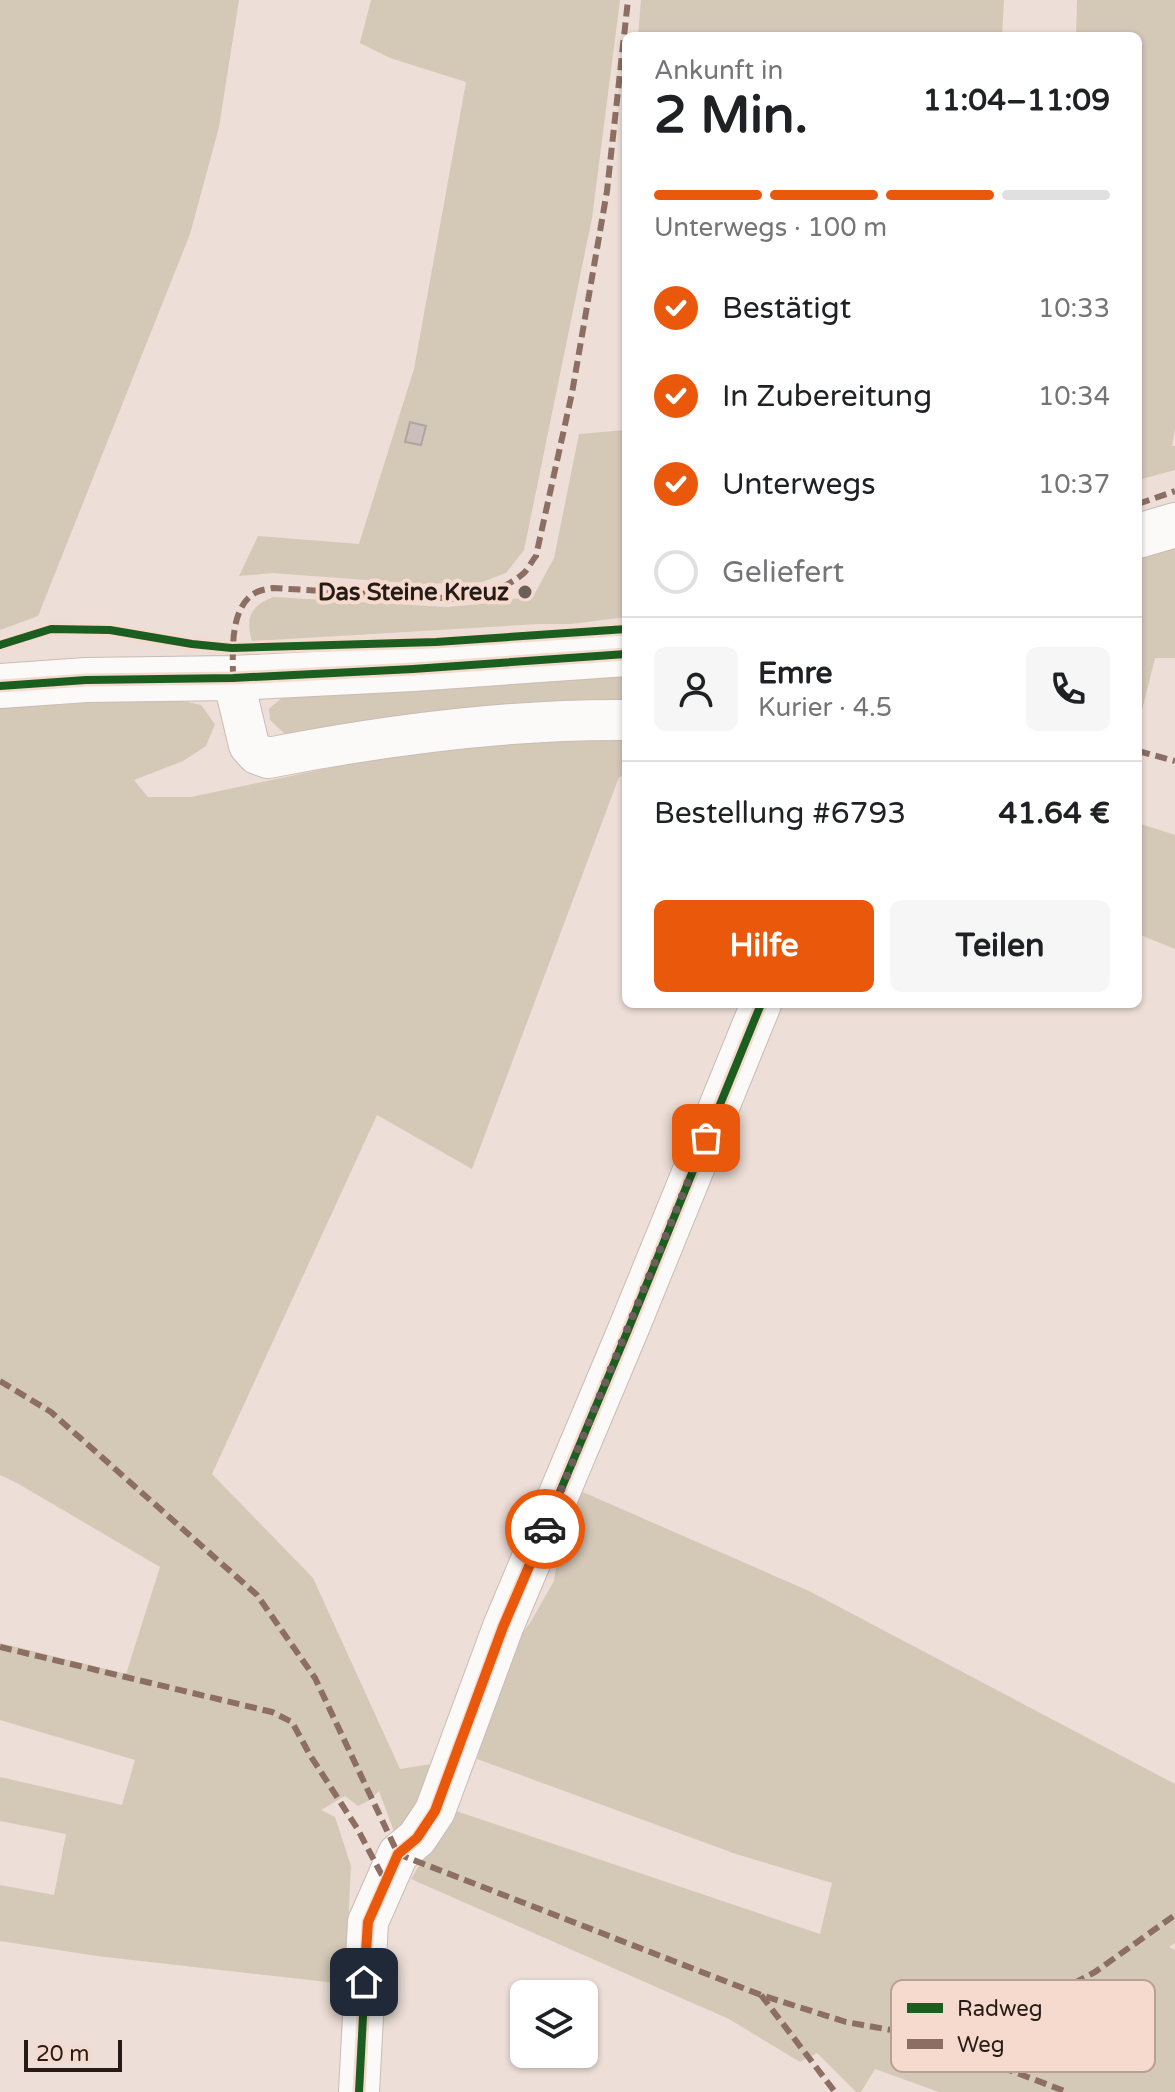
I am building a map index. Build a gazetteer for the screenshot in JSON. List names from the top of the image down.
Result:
{
  "places": ["Das Steine Kreuz"],
  "legend": ["Radweg", "Weg"],
  "scale_bar": "20 m",
  "page": {
    "heading": ["2 Min.", "Ankunft in", "11:04–11:09"],
    "panel": [
      "Emre",
      "Kurier · 4.5",
      "Bestellung #6793",
      "41.64 €"
    ],
    "bar": "Unterwegs · 100 m",
    "list": [
      ["Bestätigt", "10:33"],
      ["In Zubereitung", "10:34"],
      ["Unterwegs", "10:37"],
      "Geliefert"
    ],
    "buttons": ["Hilfe", "Teilen"],
    "scale": "20 m"
  }
}
